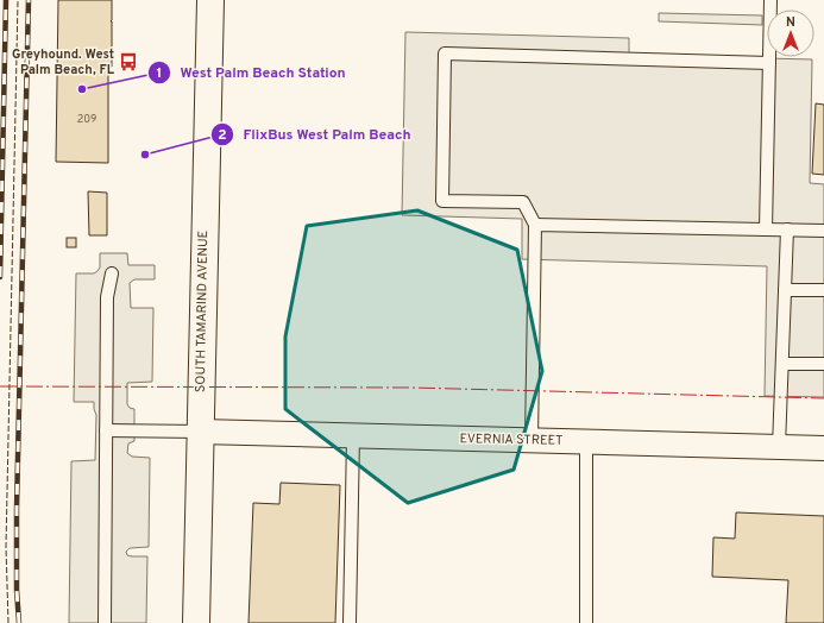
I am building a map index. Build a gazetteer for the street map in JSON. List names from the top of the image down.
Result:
{
  "streets": {
    "street": ["SOUTH TAMARIND AVENUE", "EVERNIA STREET"]
  },
  "crossings": [
    ["SOUTH TAMARIND AVENUE", "EVERNIA STREET"]
  ],
  "places": {
    "bus stop": ["Greyhound. West Palm Beach, FL"],
    "other": ["West Palm Beach Station", "FlixBus West Palm Beach"]
  },
  "house_numbers": ["209"],
  "north": "top"
}
